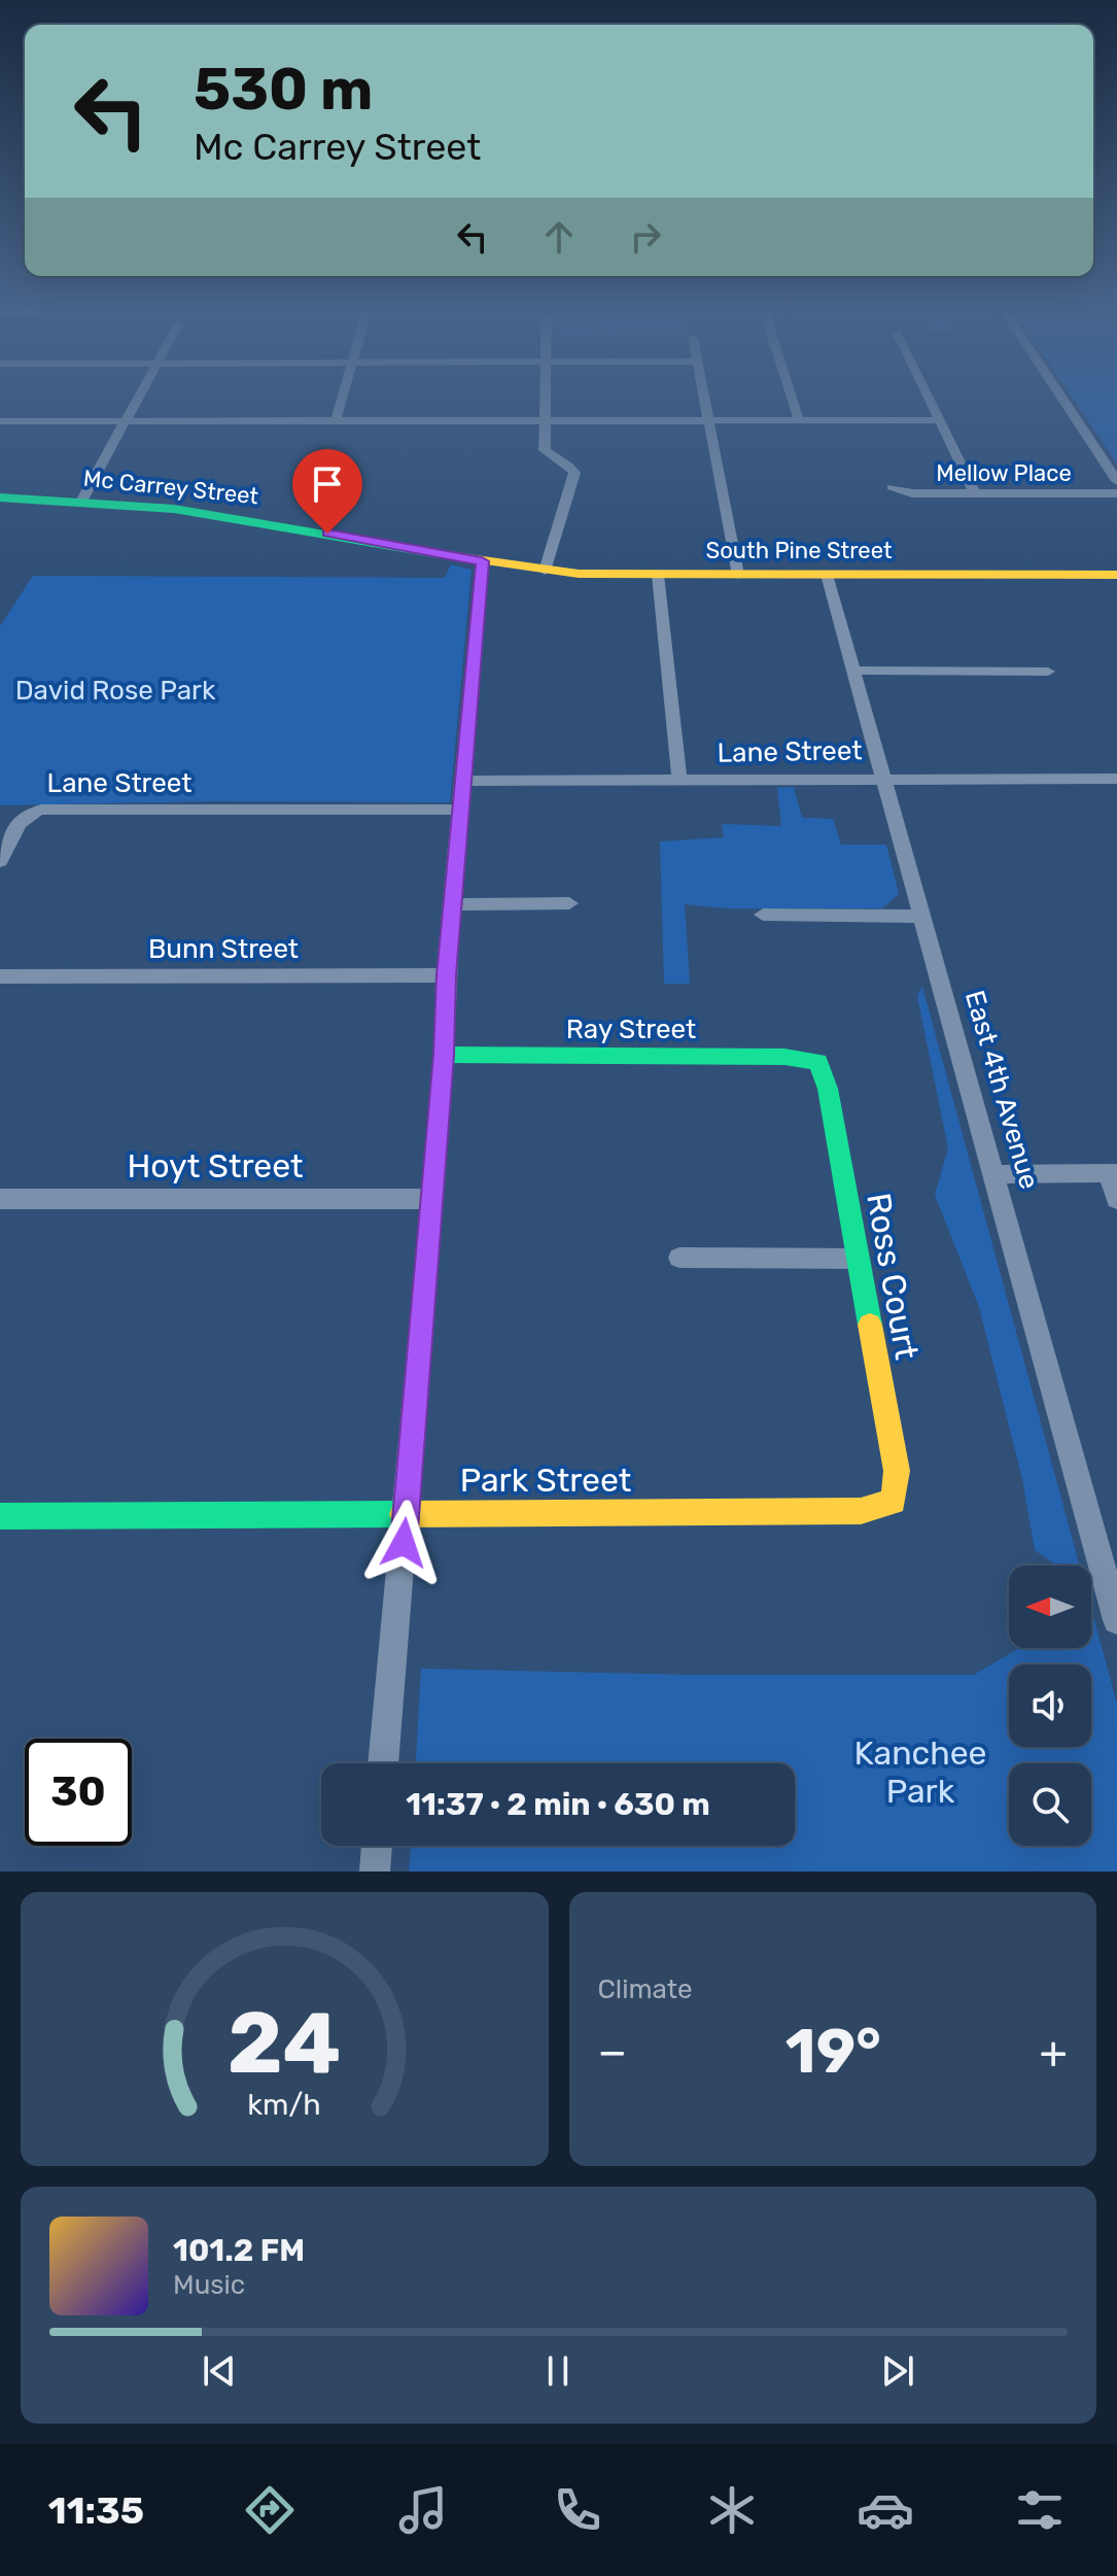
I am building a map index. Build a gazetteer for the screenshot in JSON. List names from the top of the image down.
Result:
{
  "streets": {
    "street": [
      "Mellow Place",
      "Mc Carrey Street",
      "South Pine Street",
      "Lane Street",
      "Bunn Street",
      "Ray Street",
      "East 4th Avenue",
      "Hoyt Street",
      "Ross Court",
      "Park Street"
    ]
  },
  "crossings": [
    ["Mc Carrey Street", "South Pine Street"],
    ["South Pine Street", "East 4th Avenue"],
    ["Lane Street", "East 4th Avenue"],
    ["Ray Street", "Ross Court"],
    ["Ross Court", "Park Street"]
  ],
  "parks": ["David Rose Park", "Kanchee Park"],
  "north": "left",
  "page": {
    "turn": ["530 m", "Mc Carrey Street"],
    "limit": "30",
    "trip": "11:37 · 2 min · 630 m",
    "tile": "Climate",
    "heat": ["−", "19°", "+"],
    "song": ["101.2 FM", "Music"],
    "tabs": "11:35",
    "gauge": ["24", "km/h"]
  }
}
